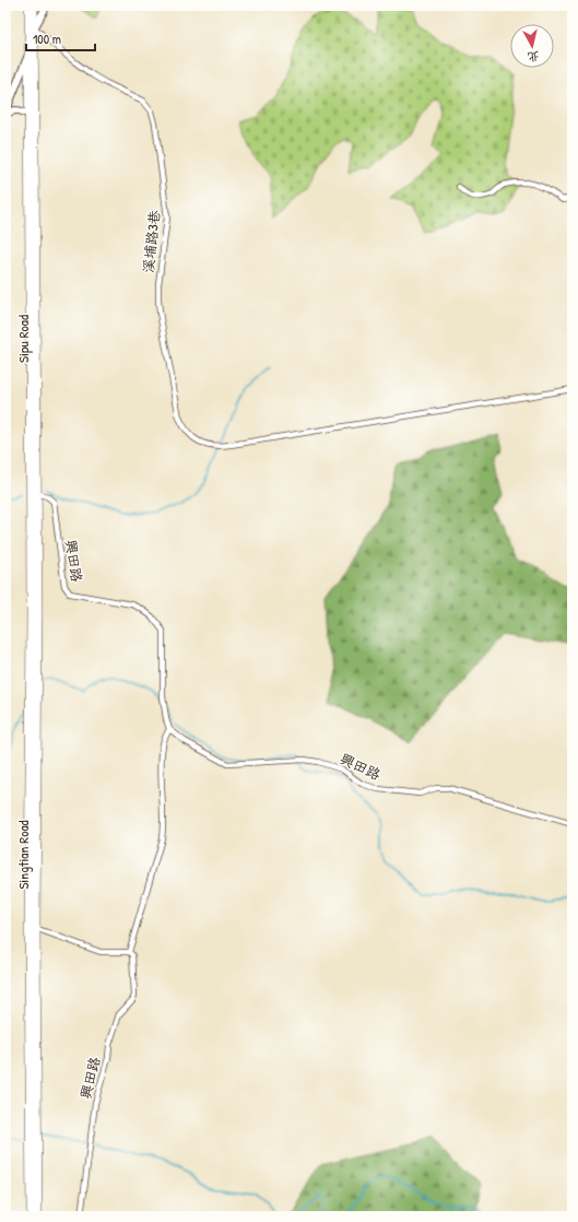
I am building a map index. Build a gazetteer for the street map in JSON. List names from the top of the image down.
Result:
{
  "streets": {
    "main road": ["Sipu Road", "Singtian Road"],
    "street": ["溪埔路3巷", "興田路"]
  },
  "crossings": [
    ["溪埔路3巷", "Sipu Road"],
    ["Sipu Road", "興田路"],
    ["Sipu Road", "Singtian Road"],
    ["興田路", "Singtian Road"]
  ],
  "scale_bar": "100 m",
  "north": "bottom"
}
